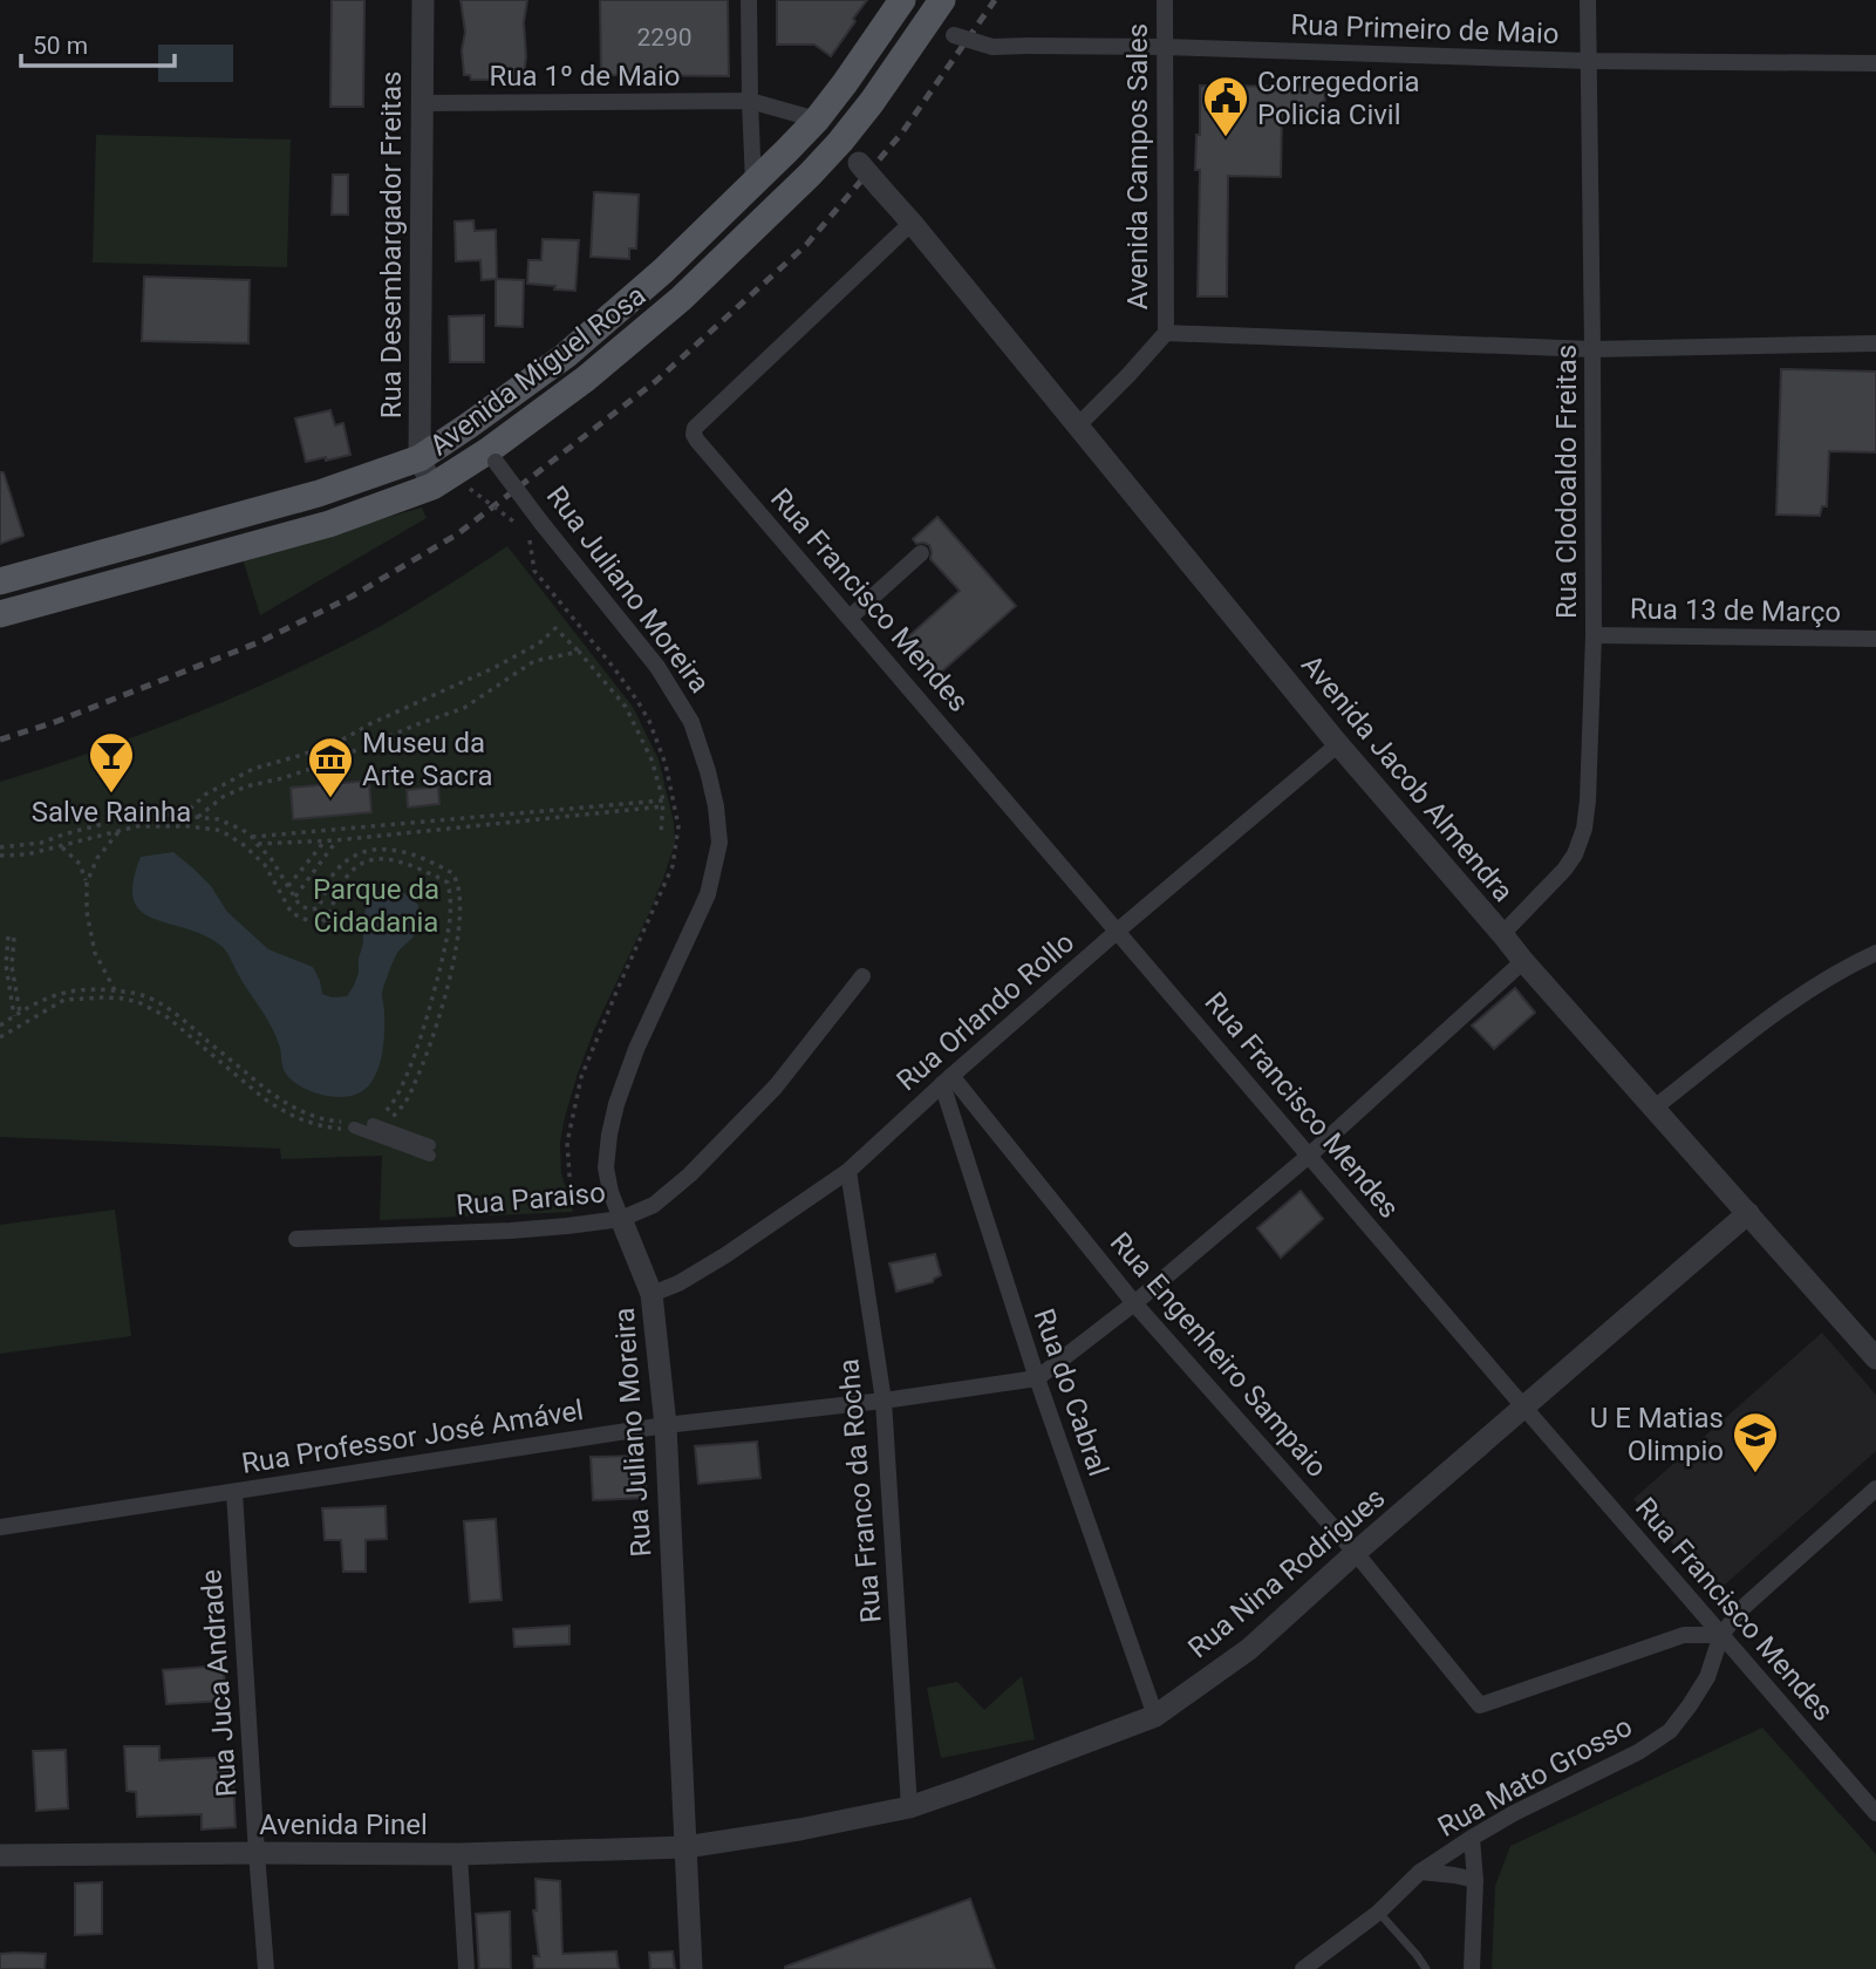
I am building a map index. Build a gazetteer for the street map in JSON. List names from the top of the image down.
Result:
{
  "streets": {
    "main road": ["Avenida Miguel Rosa"],
    "street": [
      "Rua Primeiro de Maio",
      "Rua 1º de Maio",
      "Avenida Campos Sales",
      "Rua Desembargador Freitas",
      "Rua Clodoaldo Freitas",
      "Rua Juliano Moreira",
      "Rua Francisco Mendes",
      "Rua 13 de Março",
      "Avenida Jacob Almendra",
      "Rua Orlando Rollo",
      "Rua Paraiso",
      "Rua Engenheiro Sampaio",
      "Rua do Cabral",
      "Rua Professor José Amável",
      "Rua Franco da Rocha",
      "Rua Nina Rodrigues",
      "Rua Juca Andrade",
      "Rua Mato Grosso",
      "Avenida Pinel"
    ]
  },
  "crossings": [
    ["Rua Primeiro de Maio", "Avenida Campos Sales"],
    ["Rua Primeiro de Maio", "Avenida Miguel Rosa"],
    ["Rua Primeiro de Maio", "Rua Clodoaldo Freitas"],
    ["Rua 1º de Maio", "Rua Desembargador Freitas"],
    ["Rua Desembargador Freitas", "Avenida Miguel Rosa"],
    ["Avenida Miguel Rosa", "Rua Juliano Moreira"],
    ["Avenida Miguel Rosa", "Avenida Jacob Almendra"],
    ["Rua Clodoaldo Freitas", "Rua 13 de Março"],
    ["Rua Clodoaldo Freitas", "Avenida Jacob Almendra"],
    ["Rua Juliano Moreira", "Rua Orlando Rollo"],
    ["Rua Juliano Moreira", "Rua Paraiso"],
    ["Rua Juliano Moreira", "Rua Professor José Amável"],
    ["Rua Juliano Moreira", "Rua Nina Rodrigues"],
    ["Rua Juliano Moreira", "Avenida Pinel"],
    ["Rua Francisco Mendes", "Avenida Jacob Almendra"],
    ["Rua Francisco Mendes", "Rua Orlando Rollo"],
    ["Rua Francisco Mendes", "Rua Engenheiro Sampaio"],
    ["Rua Francisco Mendes", "Rua Nina Rodrigues"],
    ["Rua Francisco Mendes", "Rua Mato Grosso"],
    ["Avenida Jacob Almendra", "Rua Orlando Rollo"],
    ["Avenida Jacob Almendra", "Rua Nina Rodrigues"],
    ["Rua Orlando Rollo", "Rua Engenheiro Sampaio"],
    ["Rua Orlando Rollo", "Rua do Cabral"],
    ["Rua Orlando Rollo", "Rua Franco da Rocha"],
    ["Rua Engenheiro Sampaio", "Rua do Cabral"],
    ["Rua Engenheiro Sampaio", "Rua Nina Rodrigues"],
    ["Rua Engenheiro Sampaio", "Rua Mato Grosso"],
    ["Rua do Cabral", "Rua Professor José Amável"],
    ["Rua do Cabral", "Rua Nina Rodrigues"],
    ["Rua Professor José Amável", "Rua Franco da Rocha"],
    ["Rua Professor José Amável", "Rua Juca Andrade"],
    ["Rua Franco da Rocha", "Rua Nina Rodrigues"],
    ["Rua Nina Rodrigues", "Avenida Pinel"],
    ["Rua Juca Andrade", "Avenida Pinel"]
  ],
  "parks": ["Parque da Cidadania"],
  "places": {
    "public building": ["Corregedoria Policia Civil"],
    "bar": ["Salve Rainha"],
    "museum": ["Museu da Arte Sacra"],
    "school or university": ["U E Matias Olimpio"]
  },
  "house_numbers": ["2290"],
  "scale_bar": "50 m"
}
